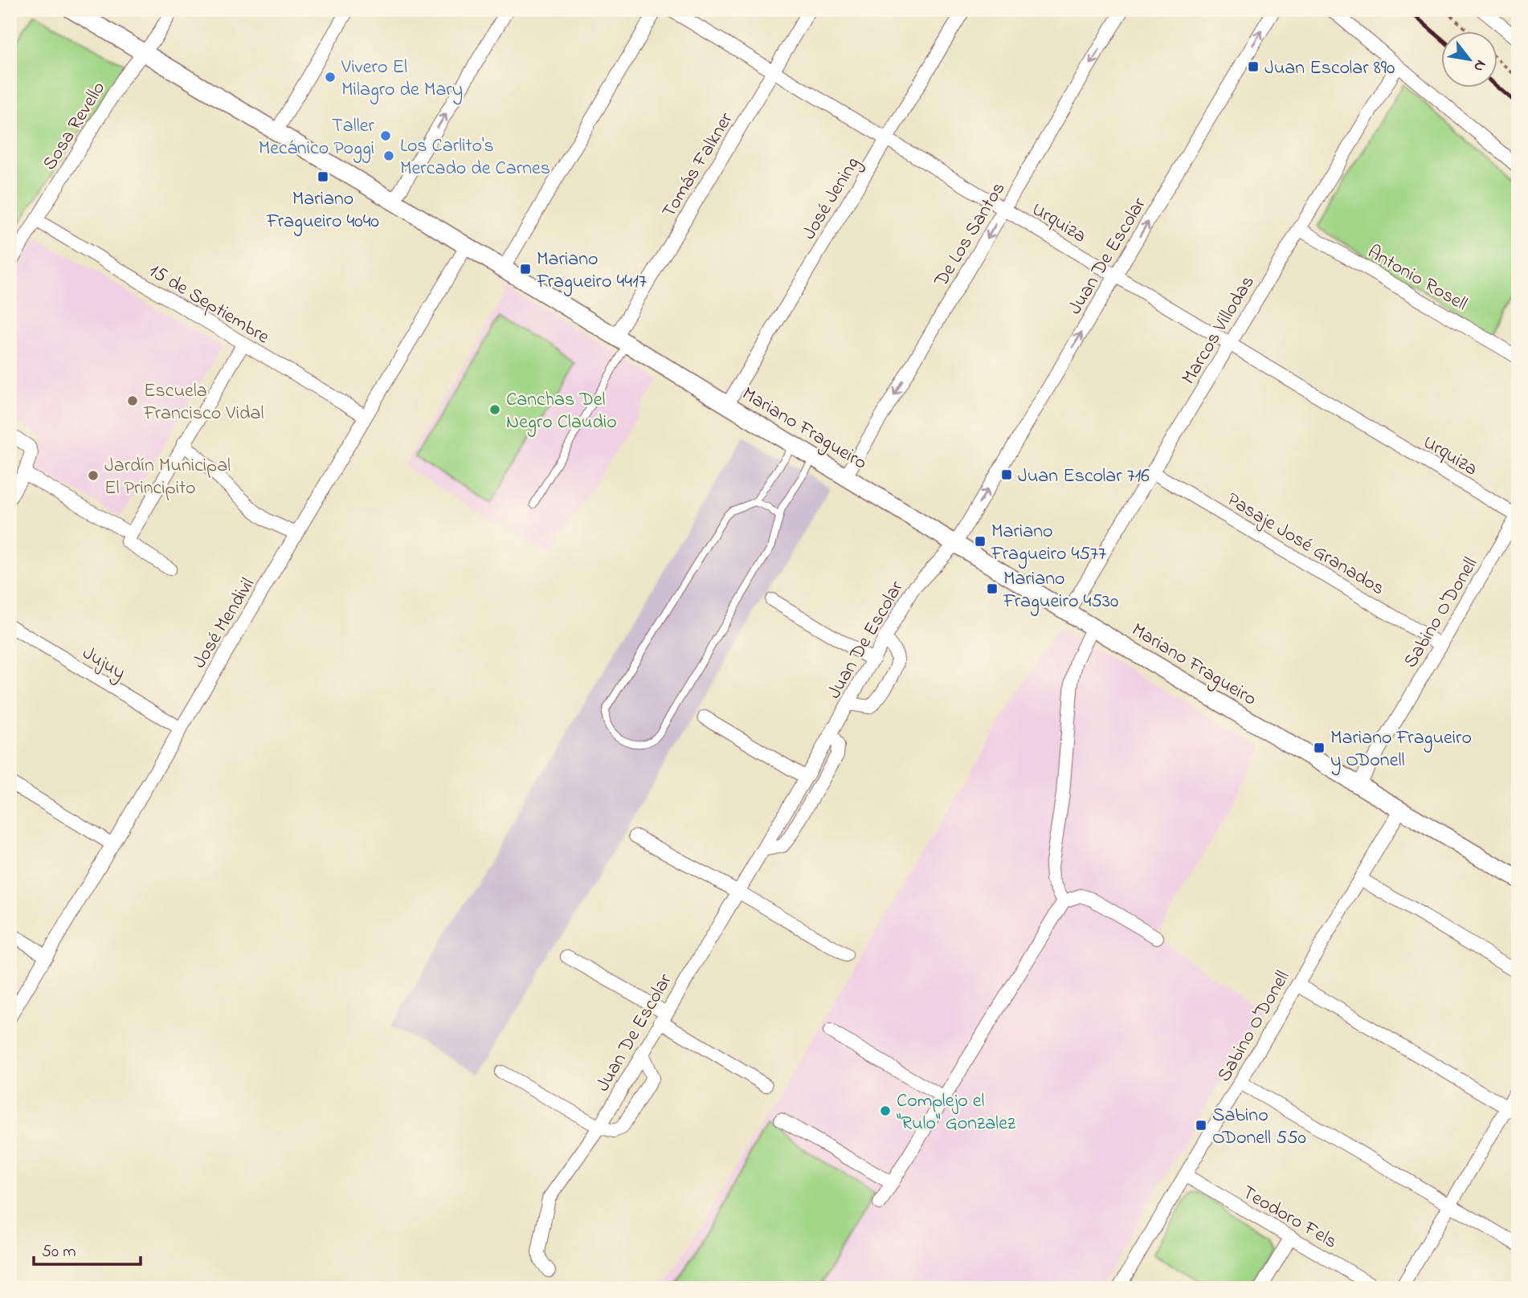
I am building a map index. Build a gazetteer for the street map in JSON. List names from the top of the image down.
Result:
{
  "streets": {
    "main road": ["Mariano Fragueiro"],
    "street": [
      "Sosa Revello",
      "Tomás Falkner",
      "José Jening",
      "Urquiza",
      "De Los Santos",
      "Juan De Escolar",
      "Antonio Rosell",
      "15 de Septiembre",
      "Marcos Villodas",
      "Pasaje José Granados",
      "Sabino O'Donell",
      "José Mendivil",
      "Jujuy",
      "Teodoro Fels"
    ]
  },
  "crossings": [
    ["Sosa Revello", "15 de Septiembre"],
    ["Sosa Revello", "Mariano Fragueiro"],
    ["Tomás Falkner", "Urquiza"],
    ["Tomás Falkner", "Mariano Fragueiro"],
    ["José Jening", "Urquiza"],
    ["José Jening", "Mariano Fragueiro"],
    ["Urquiza", "De Los Santos"],
    ["Urquiza", "Juan De Escolar"],
    ["Urquiza", "Marcos Villodas"],
    ["Urquiza", "Sabino O'Donell"],
    ["De Los Santos", "Mariano Fragueiro"],
    ["Juan De Escolar", "Mariano Fragueiro"],
    ["Antonio Rosell", "Marcos Villodas"],
    ["15 de Septiembre", "José Mendivil"],
    ["Marcos Villodas", "Mariano Fragueiro"],
    ["Marcos Villodas", "Pasaje José Granados"],
    ["Mariano Fragueiro", "Sabino O'Donell"],
    ["Mariano Fragueiro", "José Mendivil"],
    ["Pasaje José Granados", "Sabino O'Donell"],
    ["Sabino O'Donell", "Teodoro Fels"],
    ["José Mendivil", "Jujuy"]
  ],
  "one_way": ["De Los Santos", "Juan De Escolar"],
  "places": {
    "transit": [
      "Juan Escolar 890",
      "Mariano Fragueiro 4040",
      "Mariano Fragueiro 4417",
      "Juan Escolar 716",
      "Mariano Fragueiro 4577",
      "Mariano Fragueiro 4530",
      "Mariano Fragueiro y ODonell",
      "Sabino ODonell 550"
    ],
    "other": [
      "Vivero El Milagro de Mary",
      "Taller Mecánico Poggi",
      "Los Carlito's Mercado de Carnes",
      "Escuela Francisco Vidal",
      "Canchas Del Negro Claudio",
      "Jardín Municipal El Principito",
      "Complejo el \"Rulo\" Gonzalez"
    ]
  },
  "scale_bar": "50 m",
  "north": "bottom right"
}
